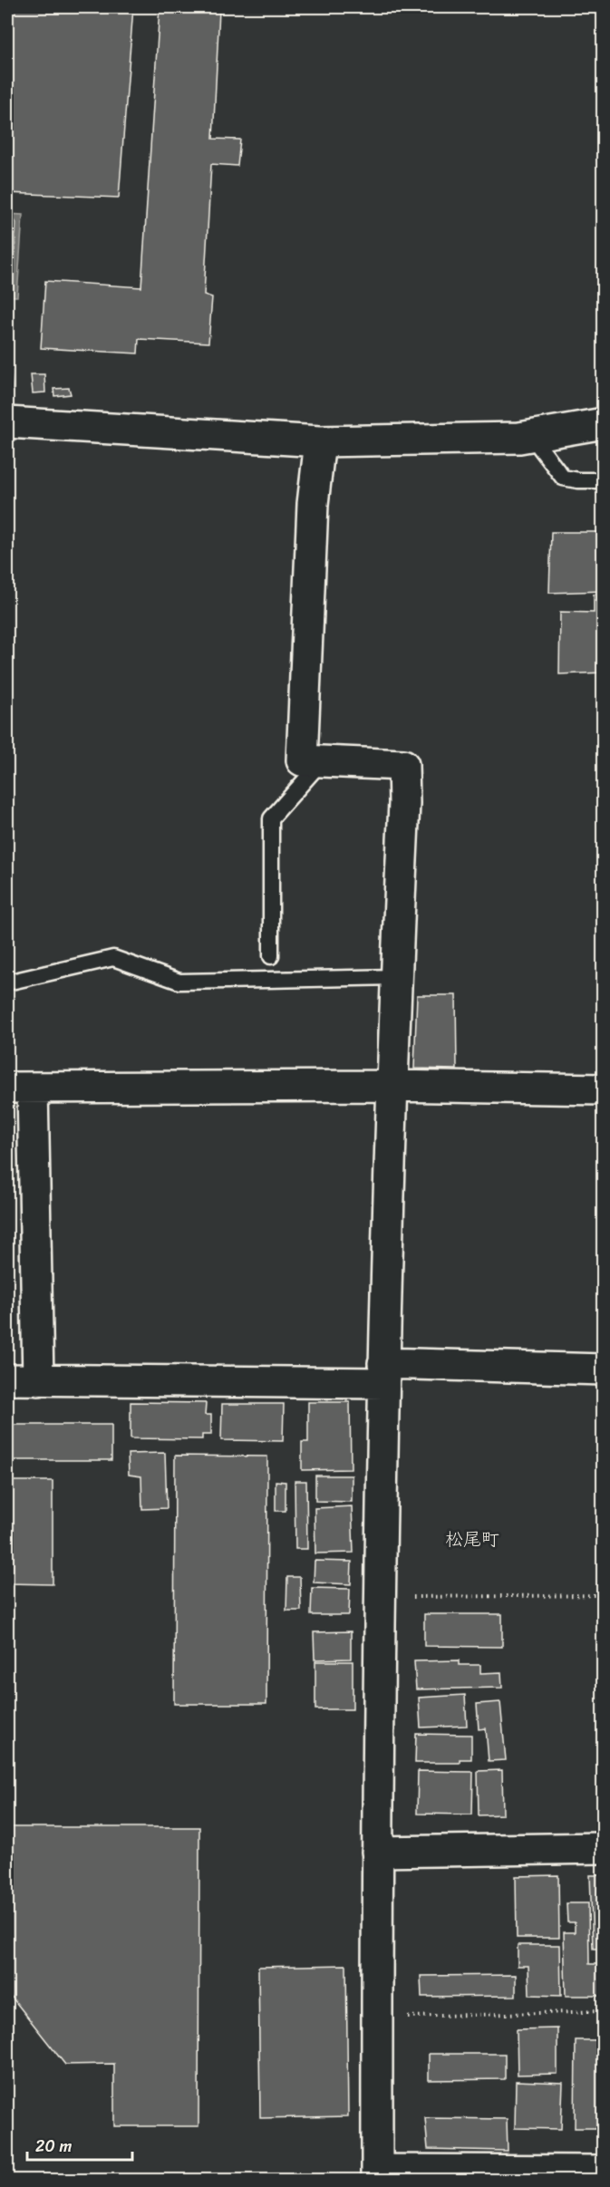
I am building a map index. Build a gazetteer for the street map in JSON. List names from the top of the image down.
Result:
{
  "districts": ["松尾町"],
  "scale_bar": "20 m"
}
